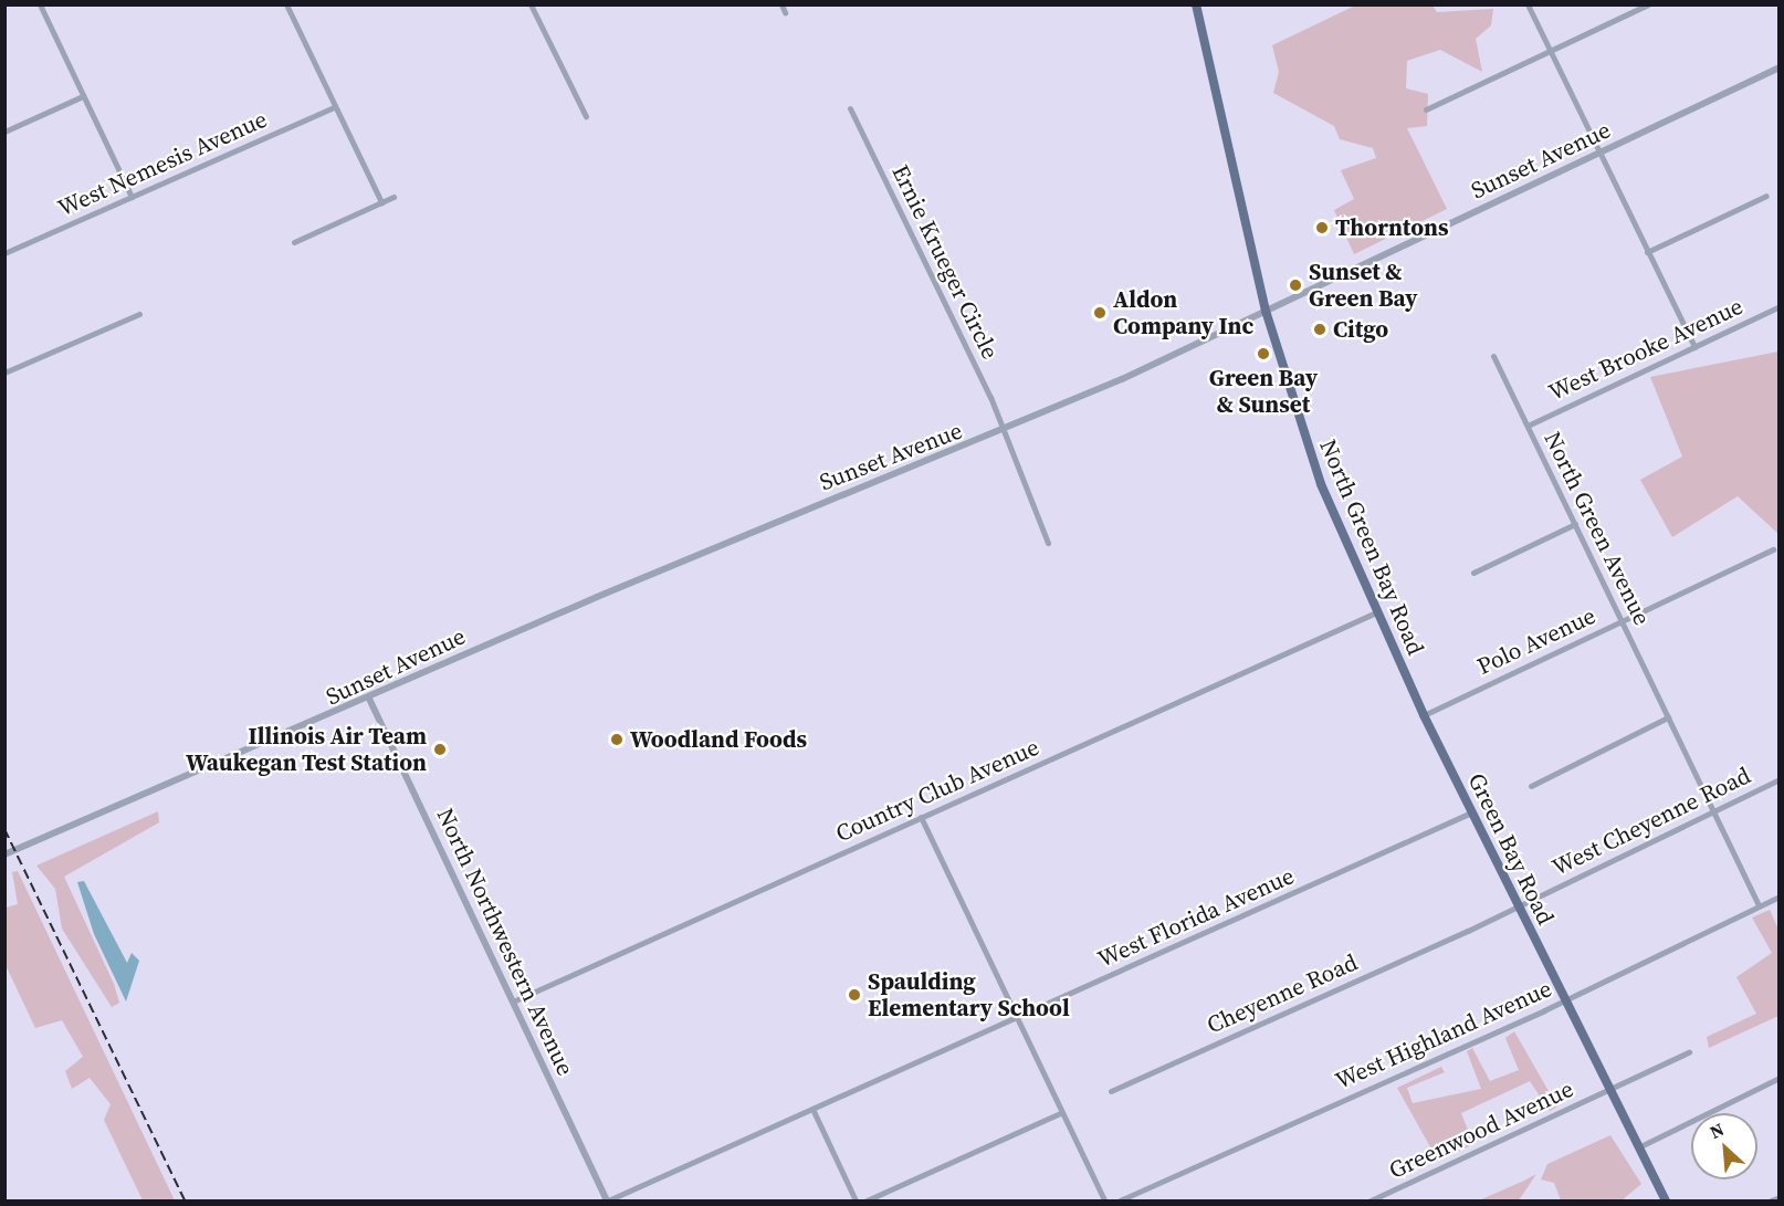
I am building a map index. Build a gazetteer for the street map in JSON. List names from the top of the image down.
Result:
{
  "streets": {
    "main road": ["North Green Bay Road", "Green Bay Road"],
    "street": [
      "Sunset Avenue",
      "West Nemesis Avenue",
      "Ernie Krueger Circle",
      "West Brooke Avenue",
      "North Green Avenue",
      "Polo Avenue",
      "Country Club Avenue",
      "West Cheyenne Road",
      "West Florida Avenue",
      "North Northwestern Avenue",
      "Cheyenne Road",
      "West Highland Avenue",
      "Greenwood Avenue"
    ]
  },
  "crossings": [
    ["Sunset Avenue", "Ernie Krueger Circle"],
    ["Sunset Avenue", "North Green Bay Road"],
    ["Sunset Avenue", "North Northwestern Avenue"],
    ["West Brooke Avenue", "North Green Avenue"],
    ["North Green Avenue", "Polo Avenue"],
    ["North Green Avenue", "West Cheyenne Road"],
    ["North Green Avenue", "West Highland Avenue"],
    ["North Green Bay Road", "Polo Avenue"],
    ["North Green Bay Road", "Country Club Avenue"],
    ["North Green Bay Road", "Green Bay Road"],
    ["Polo Avenue", "Green Bay Road"],
    ["Country Club Avenue", "North Northwestern Avenue"],
    ["West Cheyenne Road", "Green Bay Road"],
    ["West Cheyenne Road", "Cheyenne Road"],
    ["Green Bay Road", "West Florida Avenue"],
    ["Green Bay Road", "West Highland Avenue"],
    ["West Florida Avenue", "North Northwestern Avenue"]
  ],
  "places": [
    "Thorntons",
    "Sunset & Green Bay",
    "Aldon Company Inc",
    "Citgo",
    "Green Bay & Sunset",
    "Woodland Foods",
    "Illinois Air Team Waukegan Test Station",
    "Spaulding Elementary School"
  ],
  "north": "top left"
}
